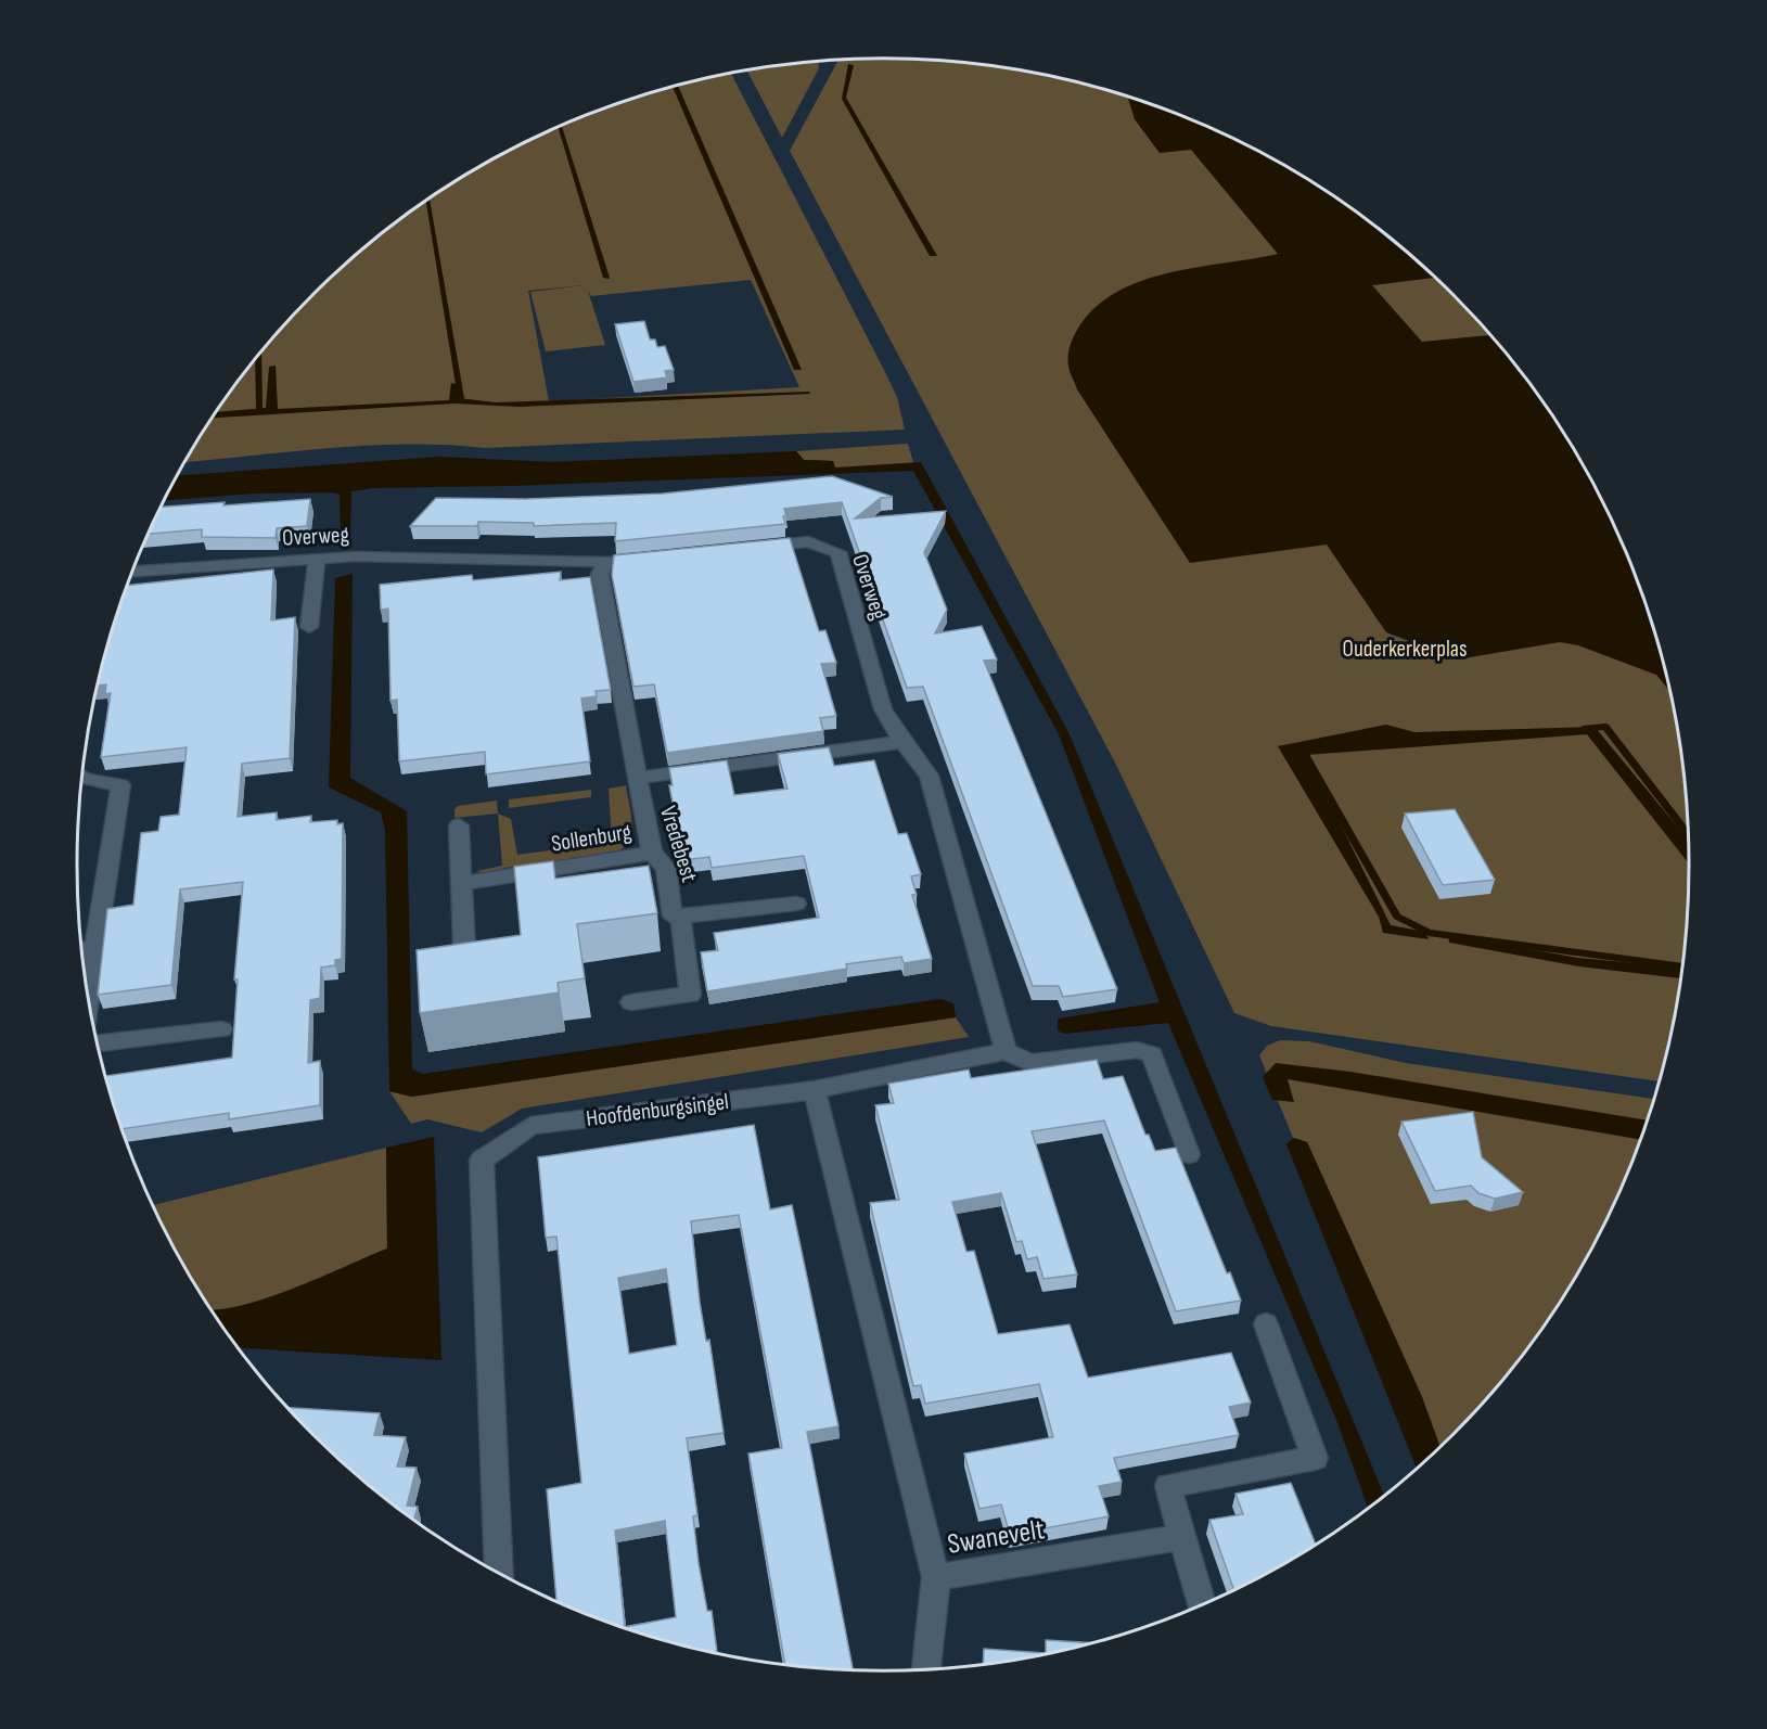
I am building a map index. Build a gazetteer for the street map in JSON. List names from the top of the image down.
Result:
{
  "streets": {
    "street": [
      "Overweg",
      "Sollenburg",
      "Vredebest",
      "Hoofdenburgsingel",
      "Swanevelt"
    ]
  },
  "crossings": [
    ["Overweg", "Vredebest"],
    ["Overweg", "Hoofdenburgsingel"],
    ["Sollenburg", "Vredebest"],
    ["Hoofdenburgsingel", "Swanevelt"]
  ],
  "parks": ["Ouderkerkerplas"]
}
